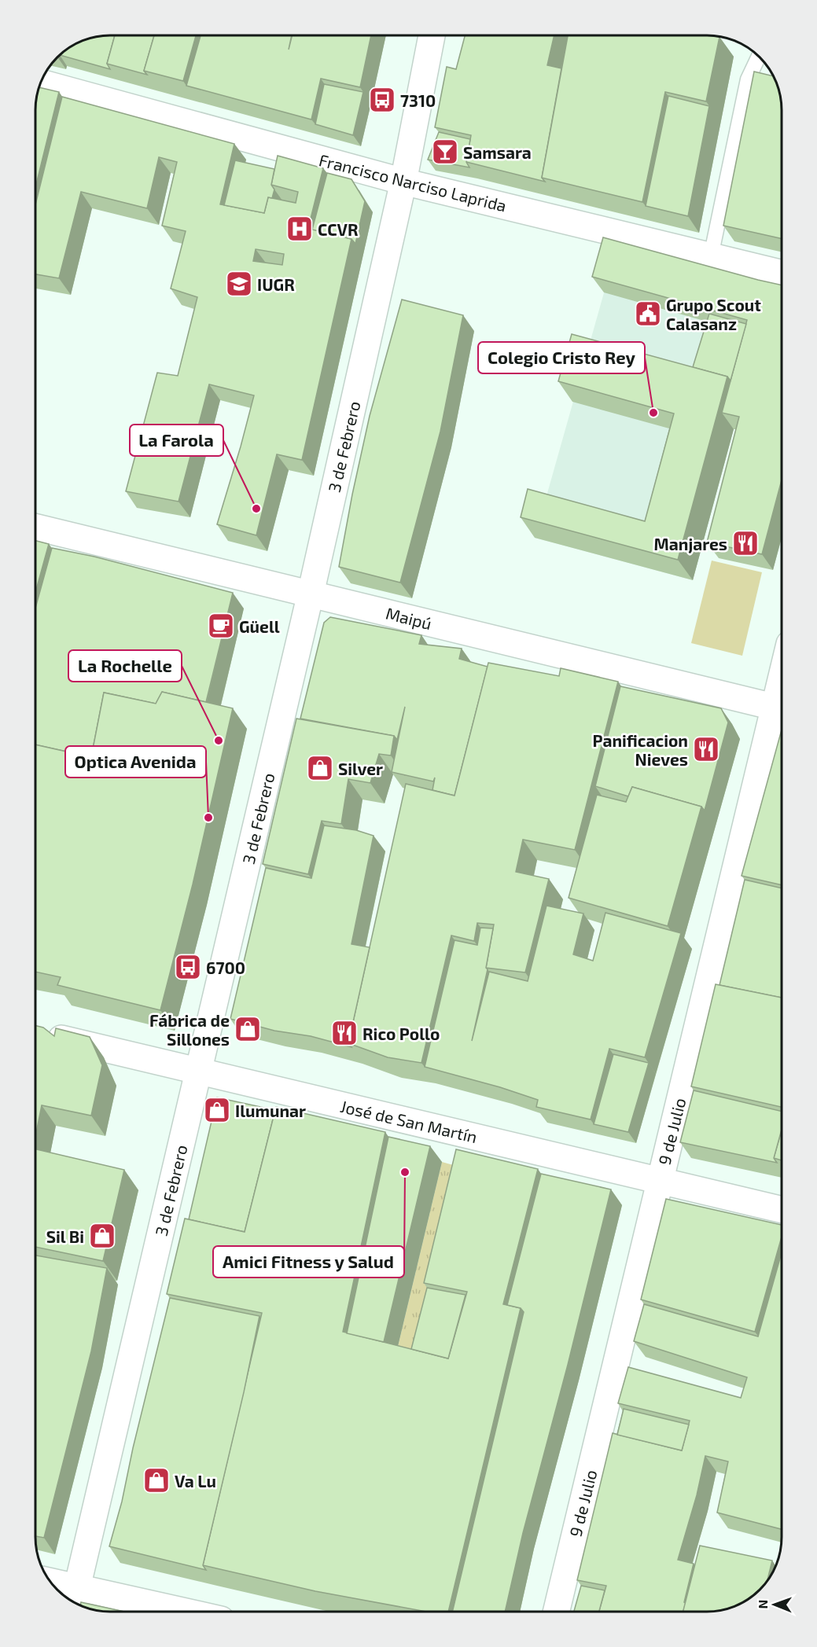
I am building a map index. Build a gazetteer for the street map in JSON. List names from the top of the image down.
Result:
{
  "streets": {
    "street": [
      "Francisco Narciso Laprida",
      "3 de Febrero",
      "Maipú",
      "José de San Martín",
      "9 de Julio"
    ]
  },
  "crossings": [
    ["Francisco Narciso Laprida", "3 de Febrero"],
    ["3 de Febrero", "Maipú"],
    ["3 de Febrero", "José de San Martín"],
    ["José de San Martín", "9 de Julio"]
  ],
  "places": {
    "bus stop": ["7310", "6700"],
    "bar": ["Samsara"],
    "hospital": ["CCVR"],
    "school or university": ["IUGR"],
    "public building": ["Grupo Scout Calasanz"],
    "other": [
      "Colegio Cristo Rey",
      "La Farola",
      "La Rochelle",
      "Optica Avenida",
      "Amici Fitness y Salud"
    ],
    "restaurant": ["Manjares", "Panificacion Nieves", "Rico Pollo"],
    "cafe": ["Güell"],
    "shop": [
      "Silver",
      "Fábrica de Sillones",
      "Ilumunar",
      "Sil Bi",
      "Va Lu"
    ]
  },
  "north": "left"
}
